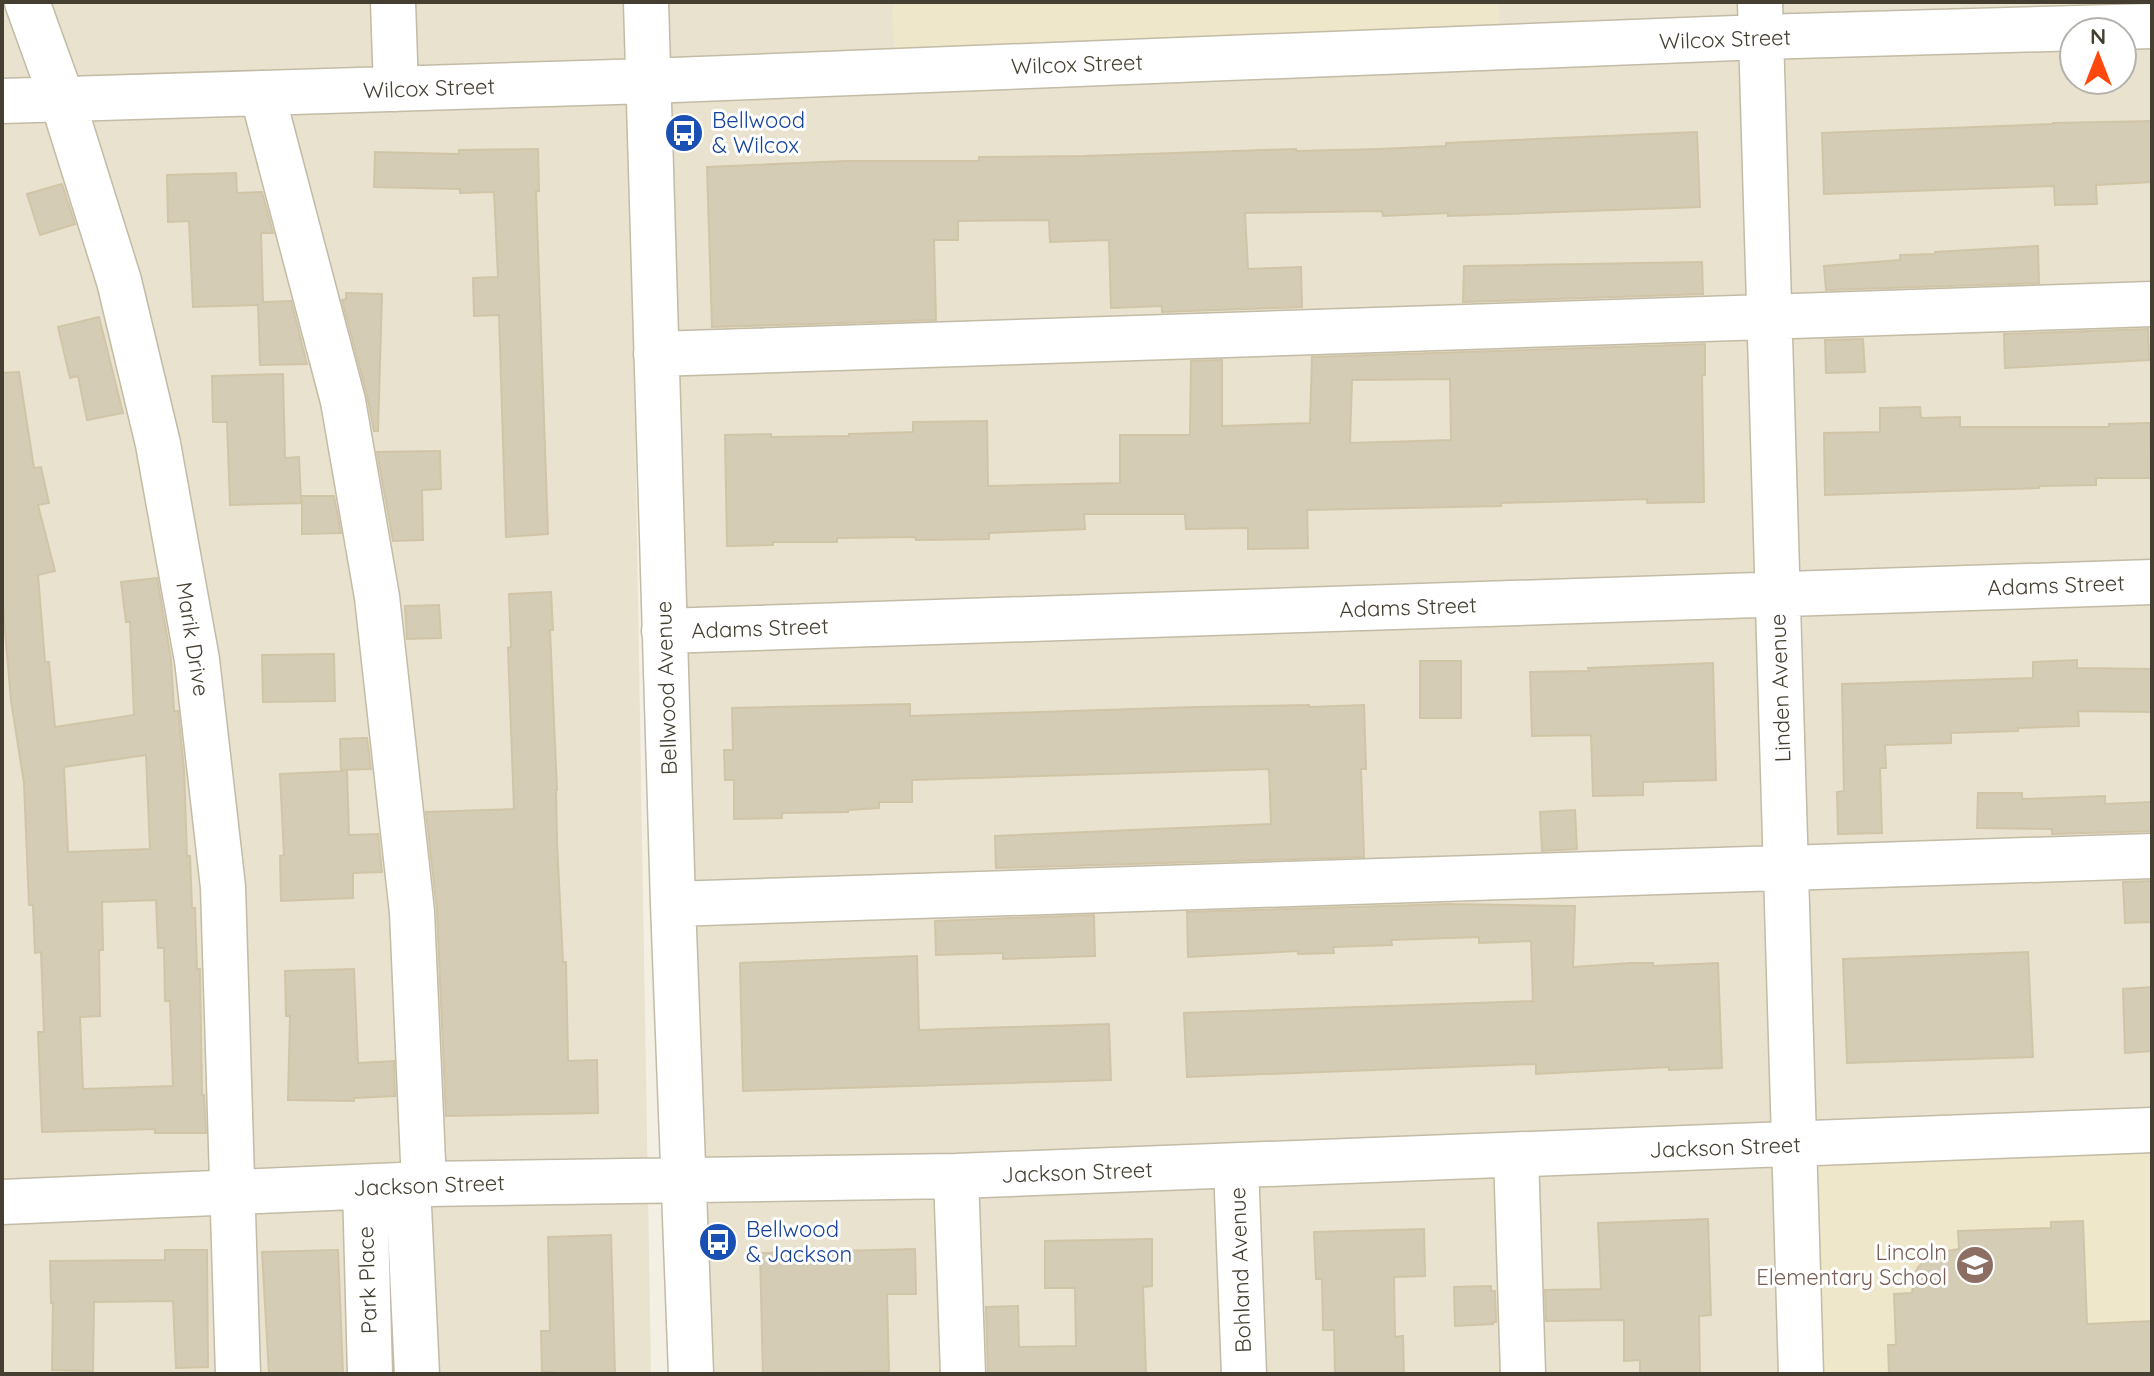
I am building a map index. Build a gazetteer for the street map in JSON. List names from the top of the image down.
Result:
{
  "streets": {
    "street": [
      "Wilcox Street",
      "Adams Street",
      "Marik Drive",
      "Bellwood Avenue",
      "Linden Avenue",
      "Jackson Street",
      "Bohland Avenue",
      "Park Place"
    ]
  },
  "crossings": [
    ["Wilcox Street", "Marik Drive"],
    ["Wilcox Street", "Bellwood Avenue"],
    ["Wilcox Street", "Linden Avenue"],
    ["Adams Street", "Bellwood Avenue"],
    ["Adams Street", "Linden Avenue"],
    ["Marik Drive", "Jackson Street"],
    ["Bellwood Avenue", "Jackson Street"],
    ["Linden Avenue", "Jackson Street"],
    ["Jackson Street", "Bohland Avenue"],
    ["Jackson Street", "Park Place"]
  ],
  "places": {
    "bus stop": ["Bellwood & Wilcox", "Bellwood & Jackson"],
    "school or university": ["Lincoln Elementary School"]
  },
  "north": "top"
}
